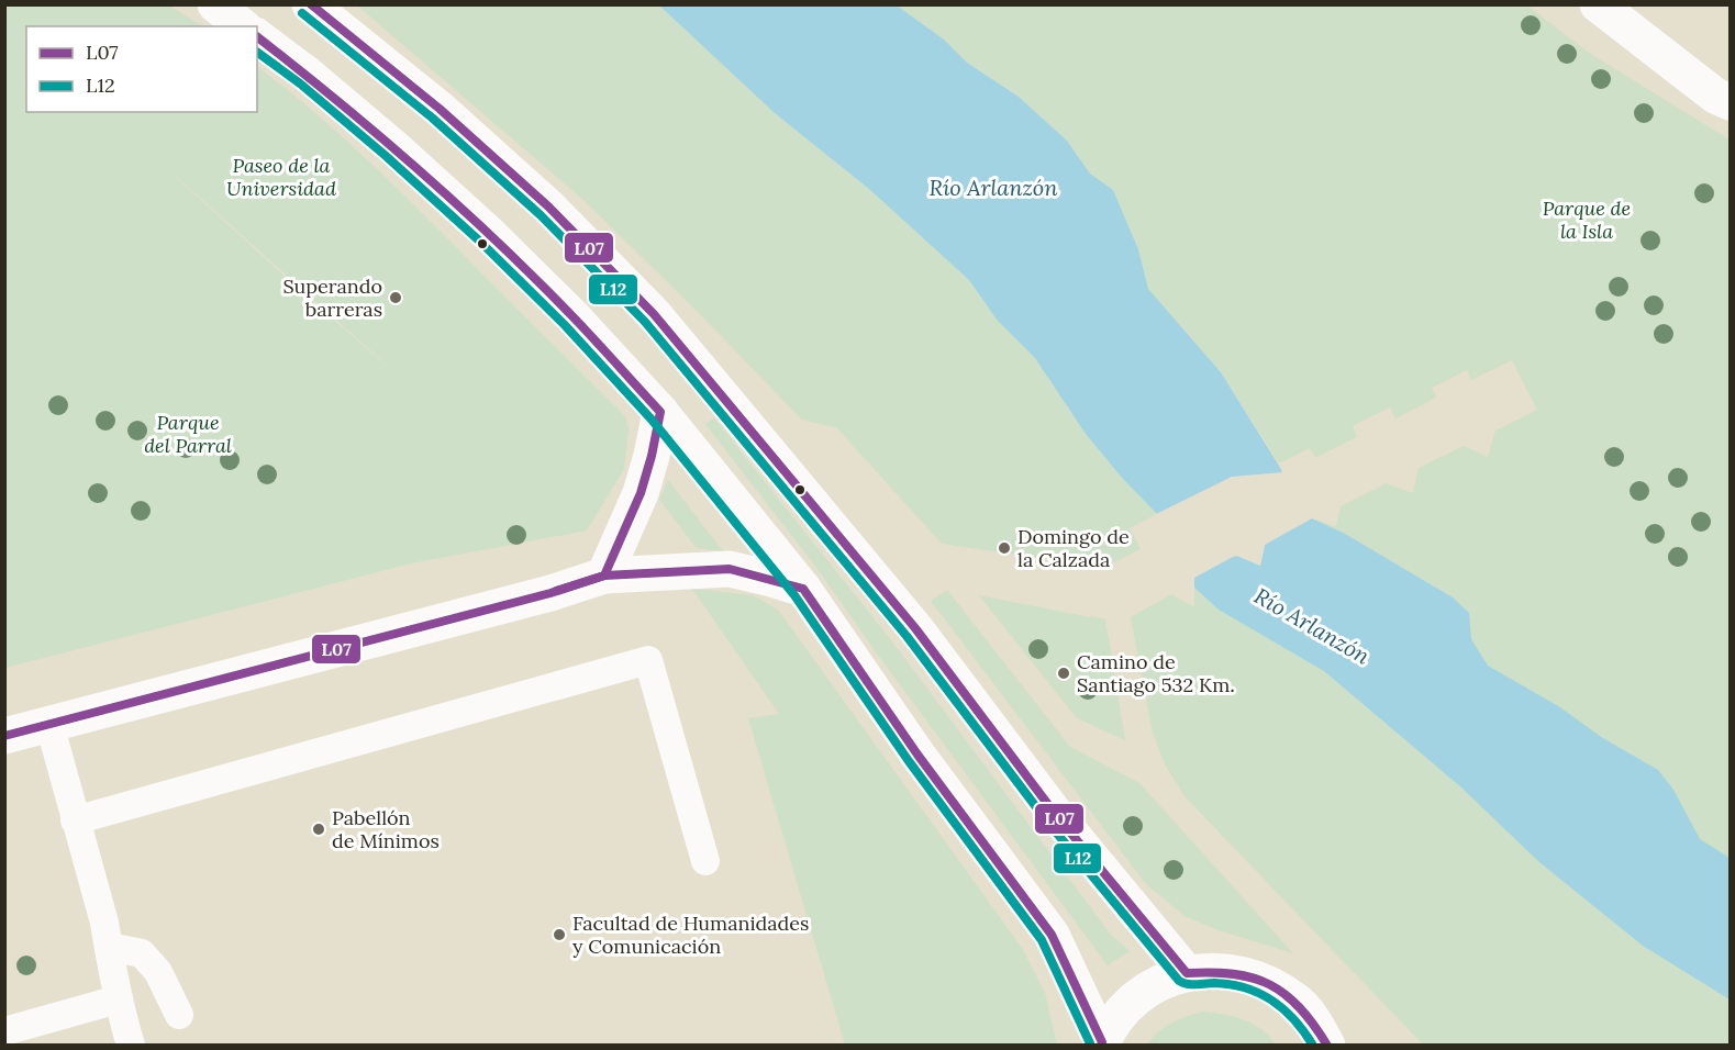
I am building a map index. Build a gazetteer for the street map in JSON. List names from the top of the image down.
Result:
{
  "water": ["Río Arlanzón"],
  "parks": ["Paseo de la Universidad", "Parque de la Isla", "Parque del Parral"],
  "places": [
    "Superando barreras",
    "Domingo de la Calzada",
    "Camino de Santiago 532 Km.",
    "Pabellón de Mínimos",
    "Facultad de Humanidades y Comunicación"
  ],
  "lines": ["transit line L07", "transit line L12"],
  "legend": ["L07", "L12"]
}
